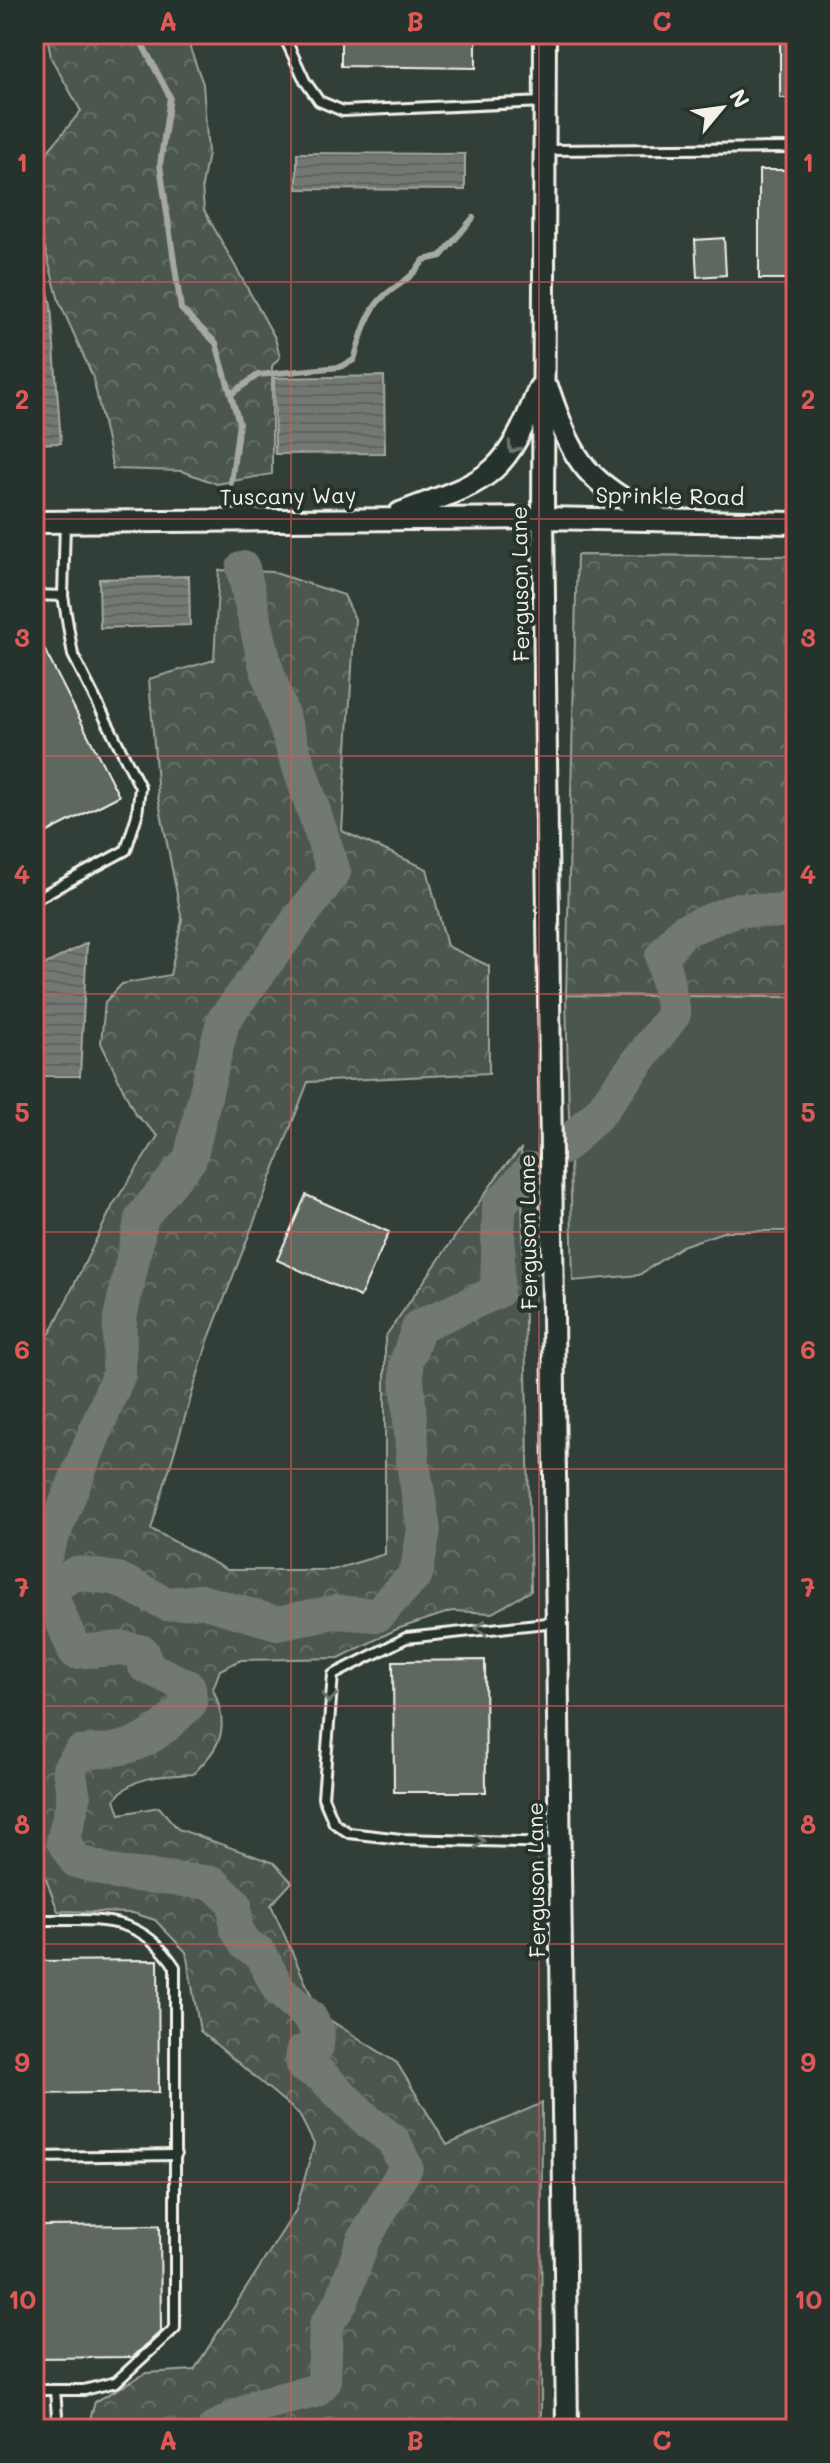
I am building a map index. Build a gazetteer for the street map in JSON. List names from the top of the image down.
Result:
{
  "streets": {
    "street": ["Tuscany Way", "Sprinkle Road", "Ferguson Lane"]
  },
  "crossings": [
    ["Tuscany Way", "Sprinkle Road"],
    ["Tuscany Way", "Ferguson Lane"],
    ["Sprinkle Road", "Ferguson Lane"]
  ],
  "north": "top right",
  "grid": {
    "columns": ["A", "B", "C"],
    "rows": [
      "1",
      "2",
      "3",
      "4",
      "5",
      "6",
      "7",
      "8",
      "9",
      "10"
    ]
  }
}
